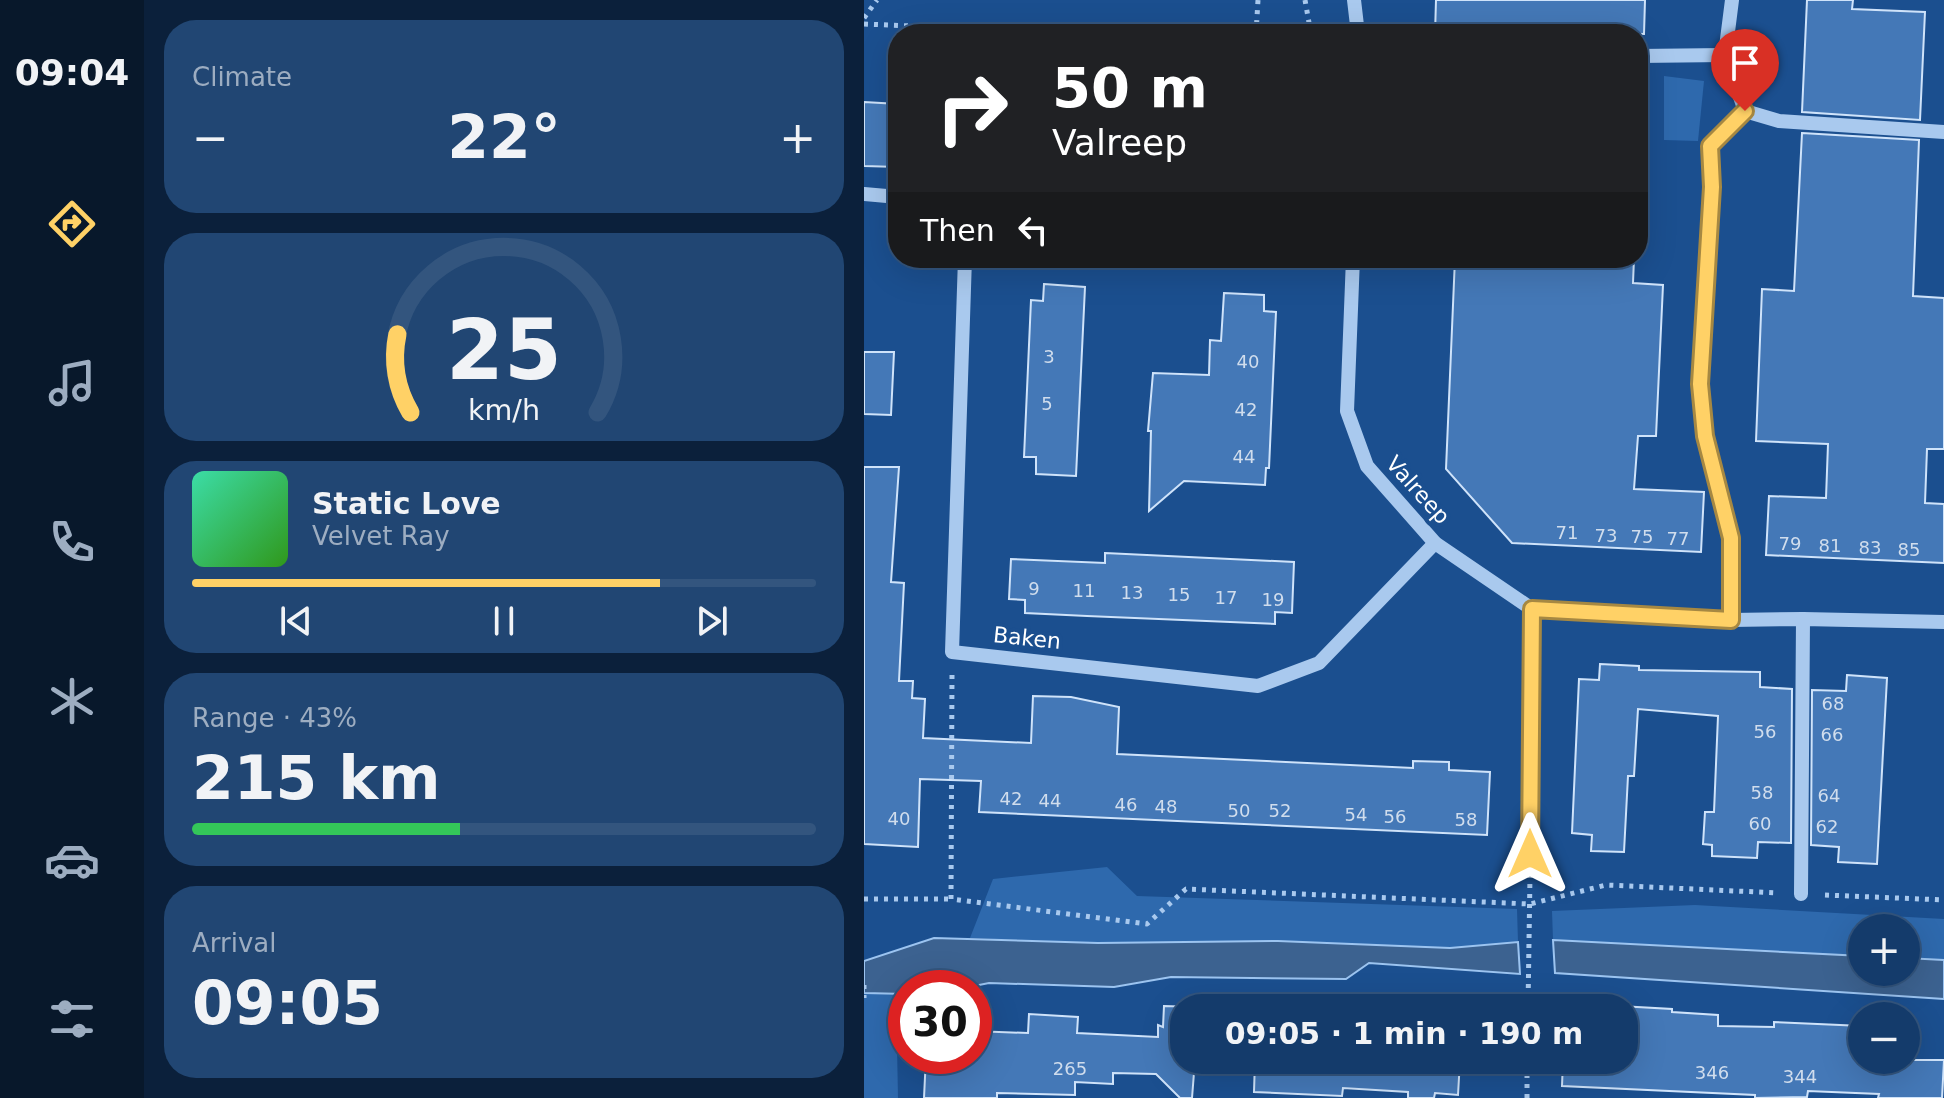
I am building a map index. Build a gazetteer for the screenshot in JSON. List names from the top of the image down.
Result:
{
  "streets": {
    "street": ["Valreep", "Baken"]
  },
  "crossings": [
    ["Valreep", "Baken"]
  ],
  "house_numbers": [
    "3",
    "40",
    "5",
    "42",
    "44",
    "71",
    "73",
    "75",
    "77",
    "79",
    "81",
    "83",
    "85",
    "9",
    "11",
    "13",
    "15",
    "17",
    "19",
    "68",
    "56",
    "66",
    "58",
    "64",
    "42",
    "44",
    "46",
    "48",
    "50",
    "52",
    "54",
    "56",
    "40",
    "58",
    "60",
    "62",
    "265",
    "346",
    "344"
  ],
  "page": {
    "tabs": "09:04",
    "tile": [
      "Climate",
      ["Range · 43%", "215 km"],
      ["Arrival", "09:05"]
    ],
    "turn": ["50 m", "Valreep"],
    "heat": ["−", "22°", "+"],
    "then": "Then",
    "song": ["Static Love", "Velvet Ray"],
    "map_buttons": ["+", "−"],
    "limit": "30",
    "trip": "09:05 · 1 min · 190 m",
    "gauge": ["25", "km/h"]
  }
}
